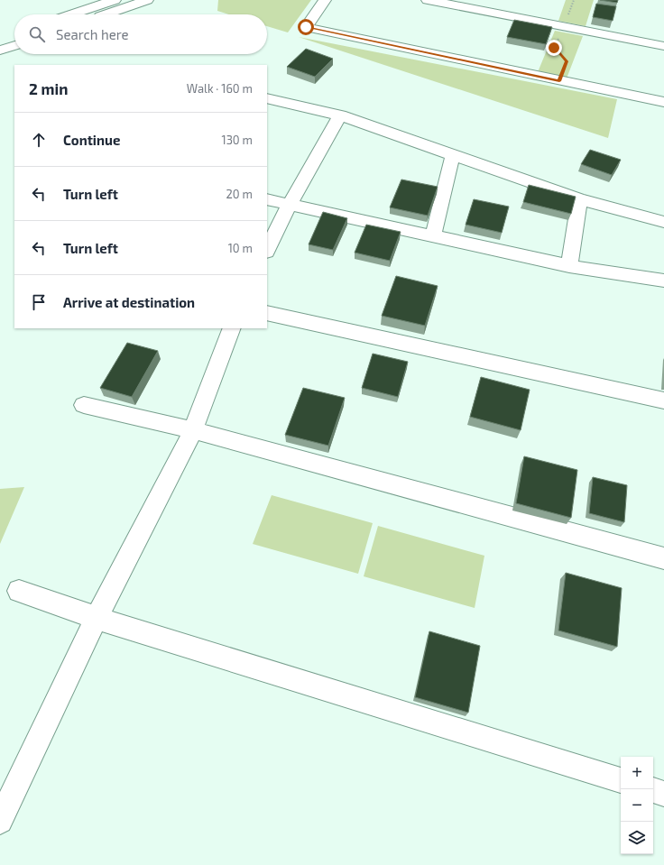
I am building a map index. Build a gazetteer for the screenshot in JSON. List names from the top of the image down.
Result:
{
  "page": {
    "search": "Search here",
    "heading": ["2 min", "Walk · 160 m"],
    "list": [
      ["Continue", "130 m"],
      ["Turn left", "20 m"],
      ["Turn left", "10 m"],
      "Arrive at destination"
    ],
    "map_buttons": ["+", "−"]
  }
}
